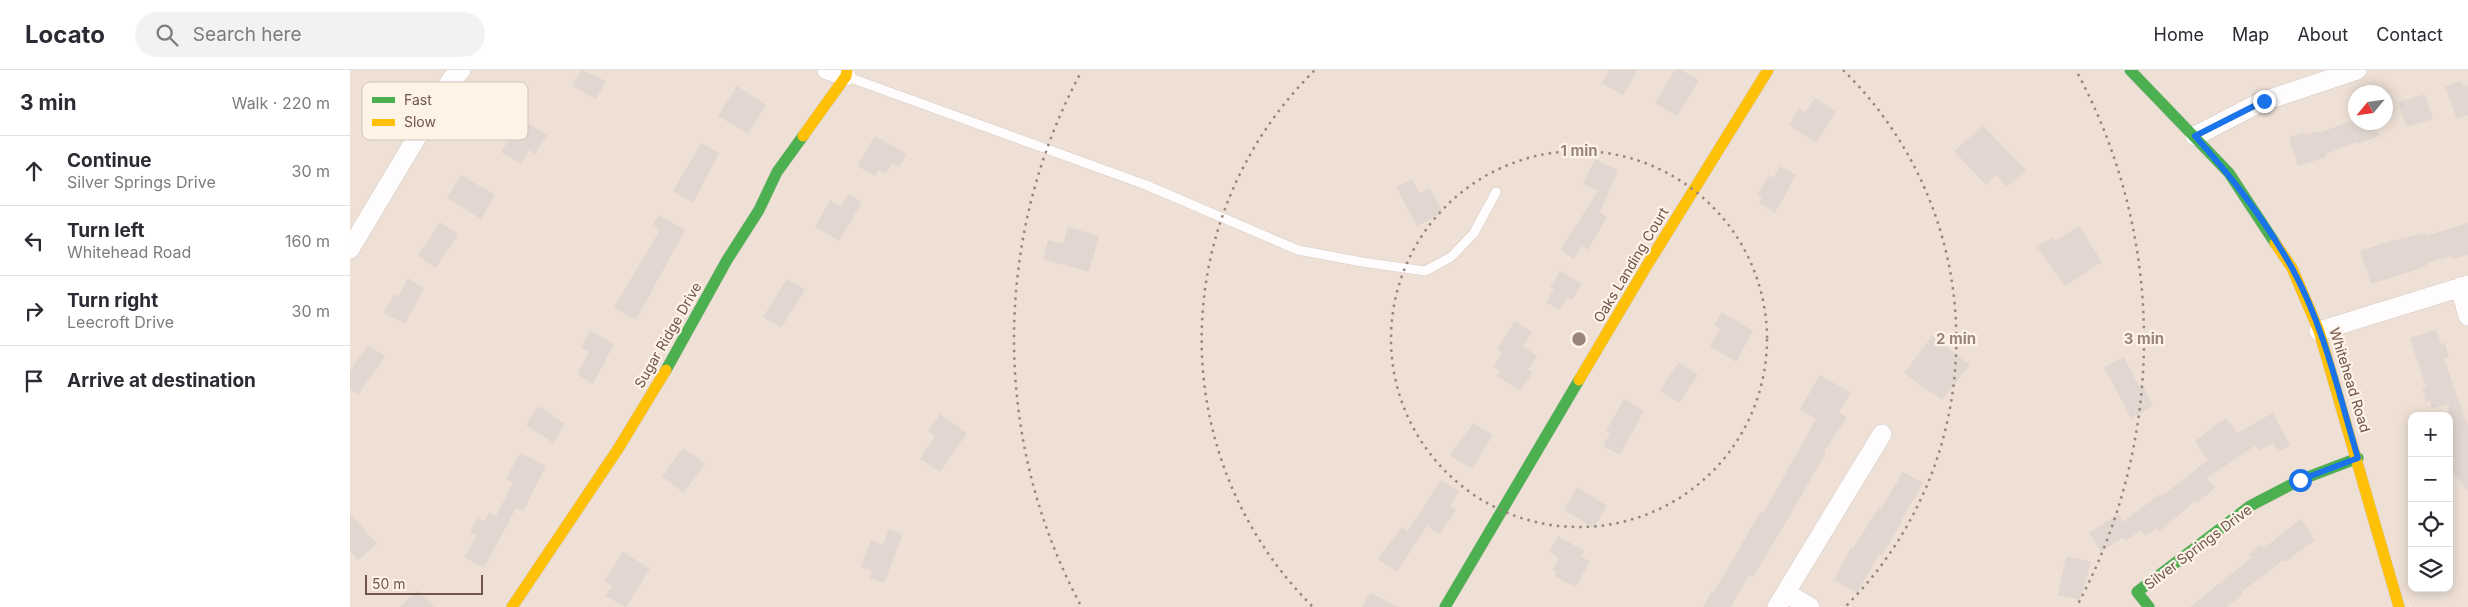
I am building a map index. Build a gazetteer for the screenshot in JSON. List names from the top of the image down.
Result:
{
  "streets": {
    "street": [
      "Oaks Landing Court",
      "Sugar Ridge Drive",
      "Whitehead Road",
      "Silver Springs Drive"
    ]
  },
  "crossings": [
    ["Whitehead Road", "Silver Springs Drive"]
  ],
  "legend": ["Fast", "Slow"],
  "scale_bar": "50 m",
  "north": "bottom left",
  "page": {
    "header": "Locato",
    "search": "Search here",
    "nav": [
      "Home",
      "Map",
      "About",
      "Contact"
    ],
    "heading": ["3 min", "Walk · 220 m"],
    "list": [
      ["Continue", "Silver Springs Drive", "30 m"],
      ["Turn left", "Whitehead Road", "160 m"],
      ["Turn right", "Leecroft Drive", "30 m"],
      "Arrive at destination"
    ],
    "map_buttons": ["+", "−"],
    "scale": "50 m"
  },
  "rings": ["1 min", "2 min", "3 min"]
}
